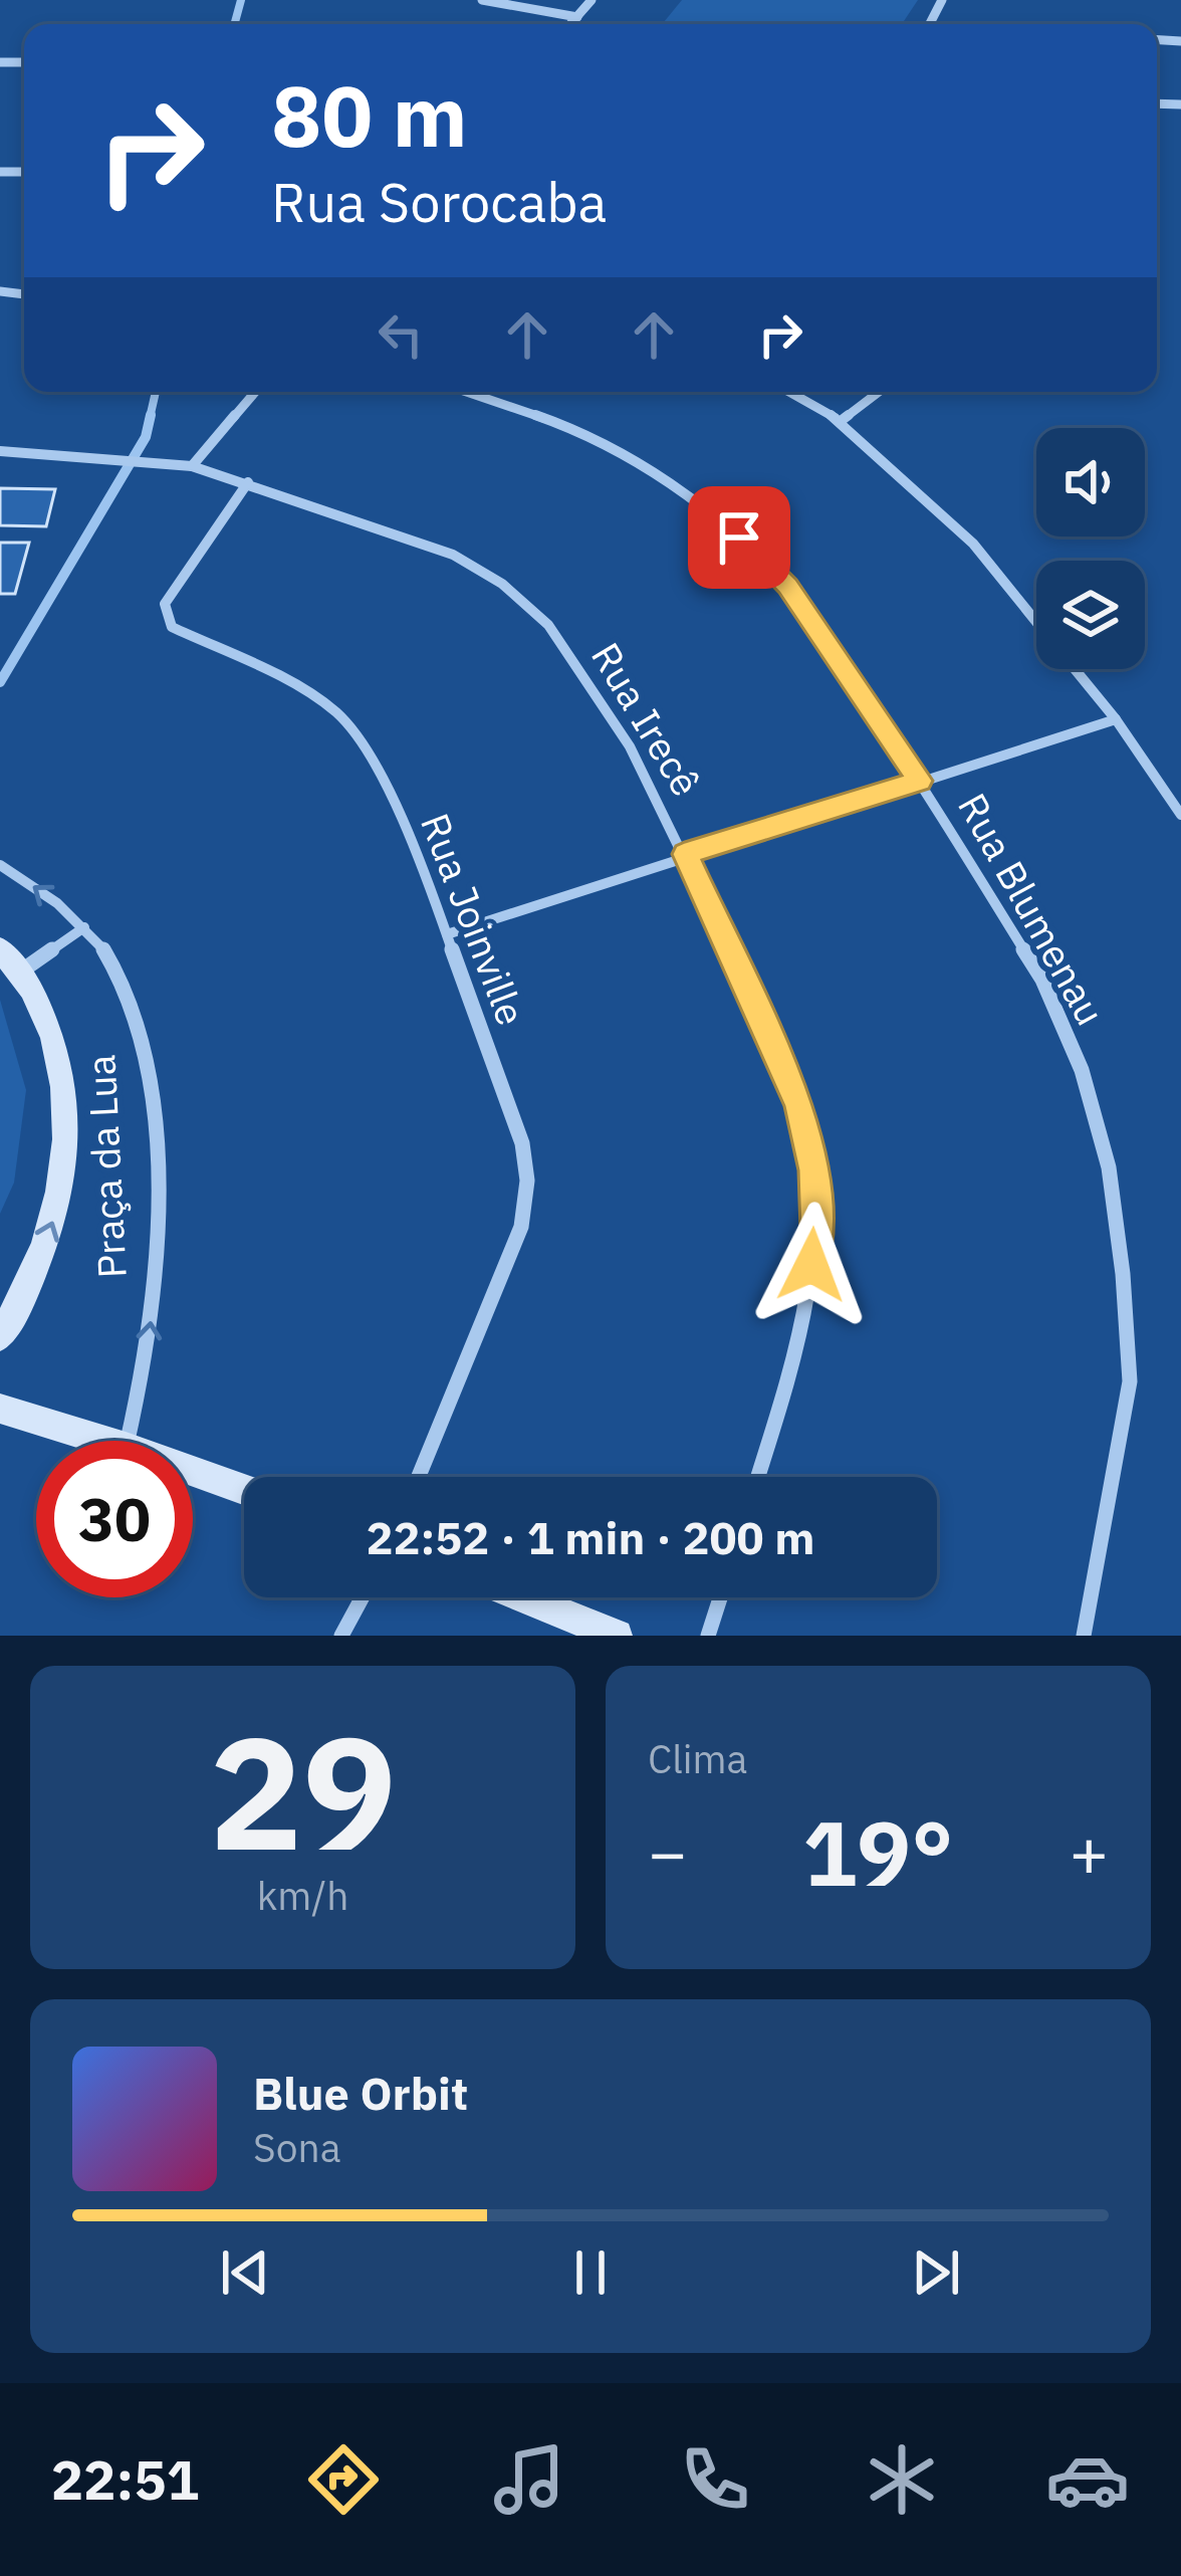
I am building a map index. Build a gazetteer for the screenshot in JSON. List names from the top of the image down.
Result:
{
  "streets": {
    "street": [
      "Rua Irecê",
      "Rua Blumenau",
      "Rua Joinville",
      "Praça da Lua"
    ]
  },
  "crossings": [
    ["Rua Irecê", "Rua Joinville"]
  ],
  "one_way": ["Praça da Lua"],
  "page": {
    "turn": ["80 m", "Rua Sorocaba"],
    "limit": "30",
    "trip": "22:52 · 1 min · 200 m",
    "tile": [
      ["29", "km/h"],
      "Clima"
    ],
    "heat": ["−", "19°", "+"],
    "song": ["Blue Orbit", "Sona"],
    "tabs": "22:51"
  }
}
